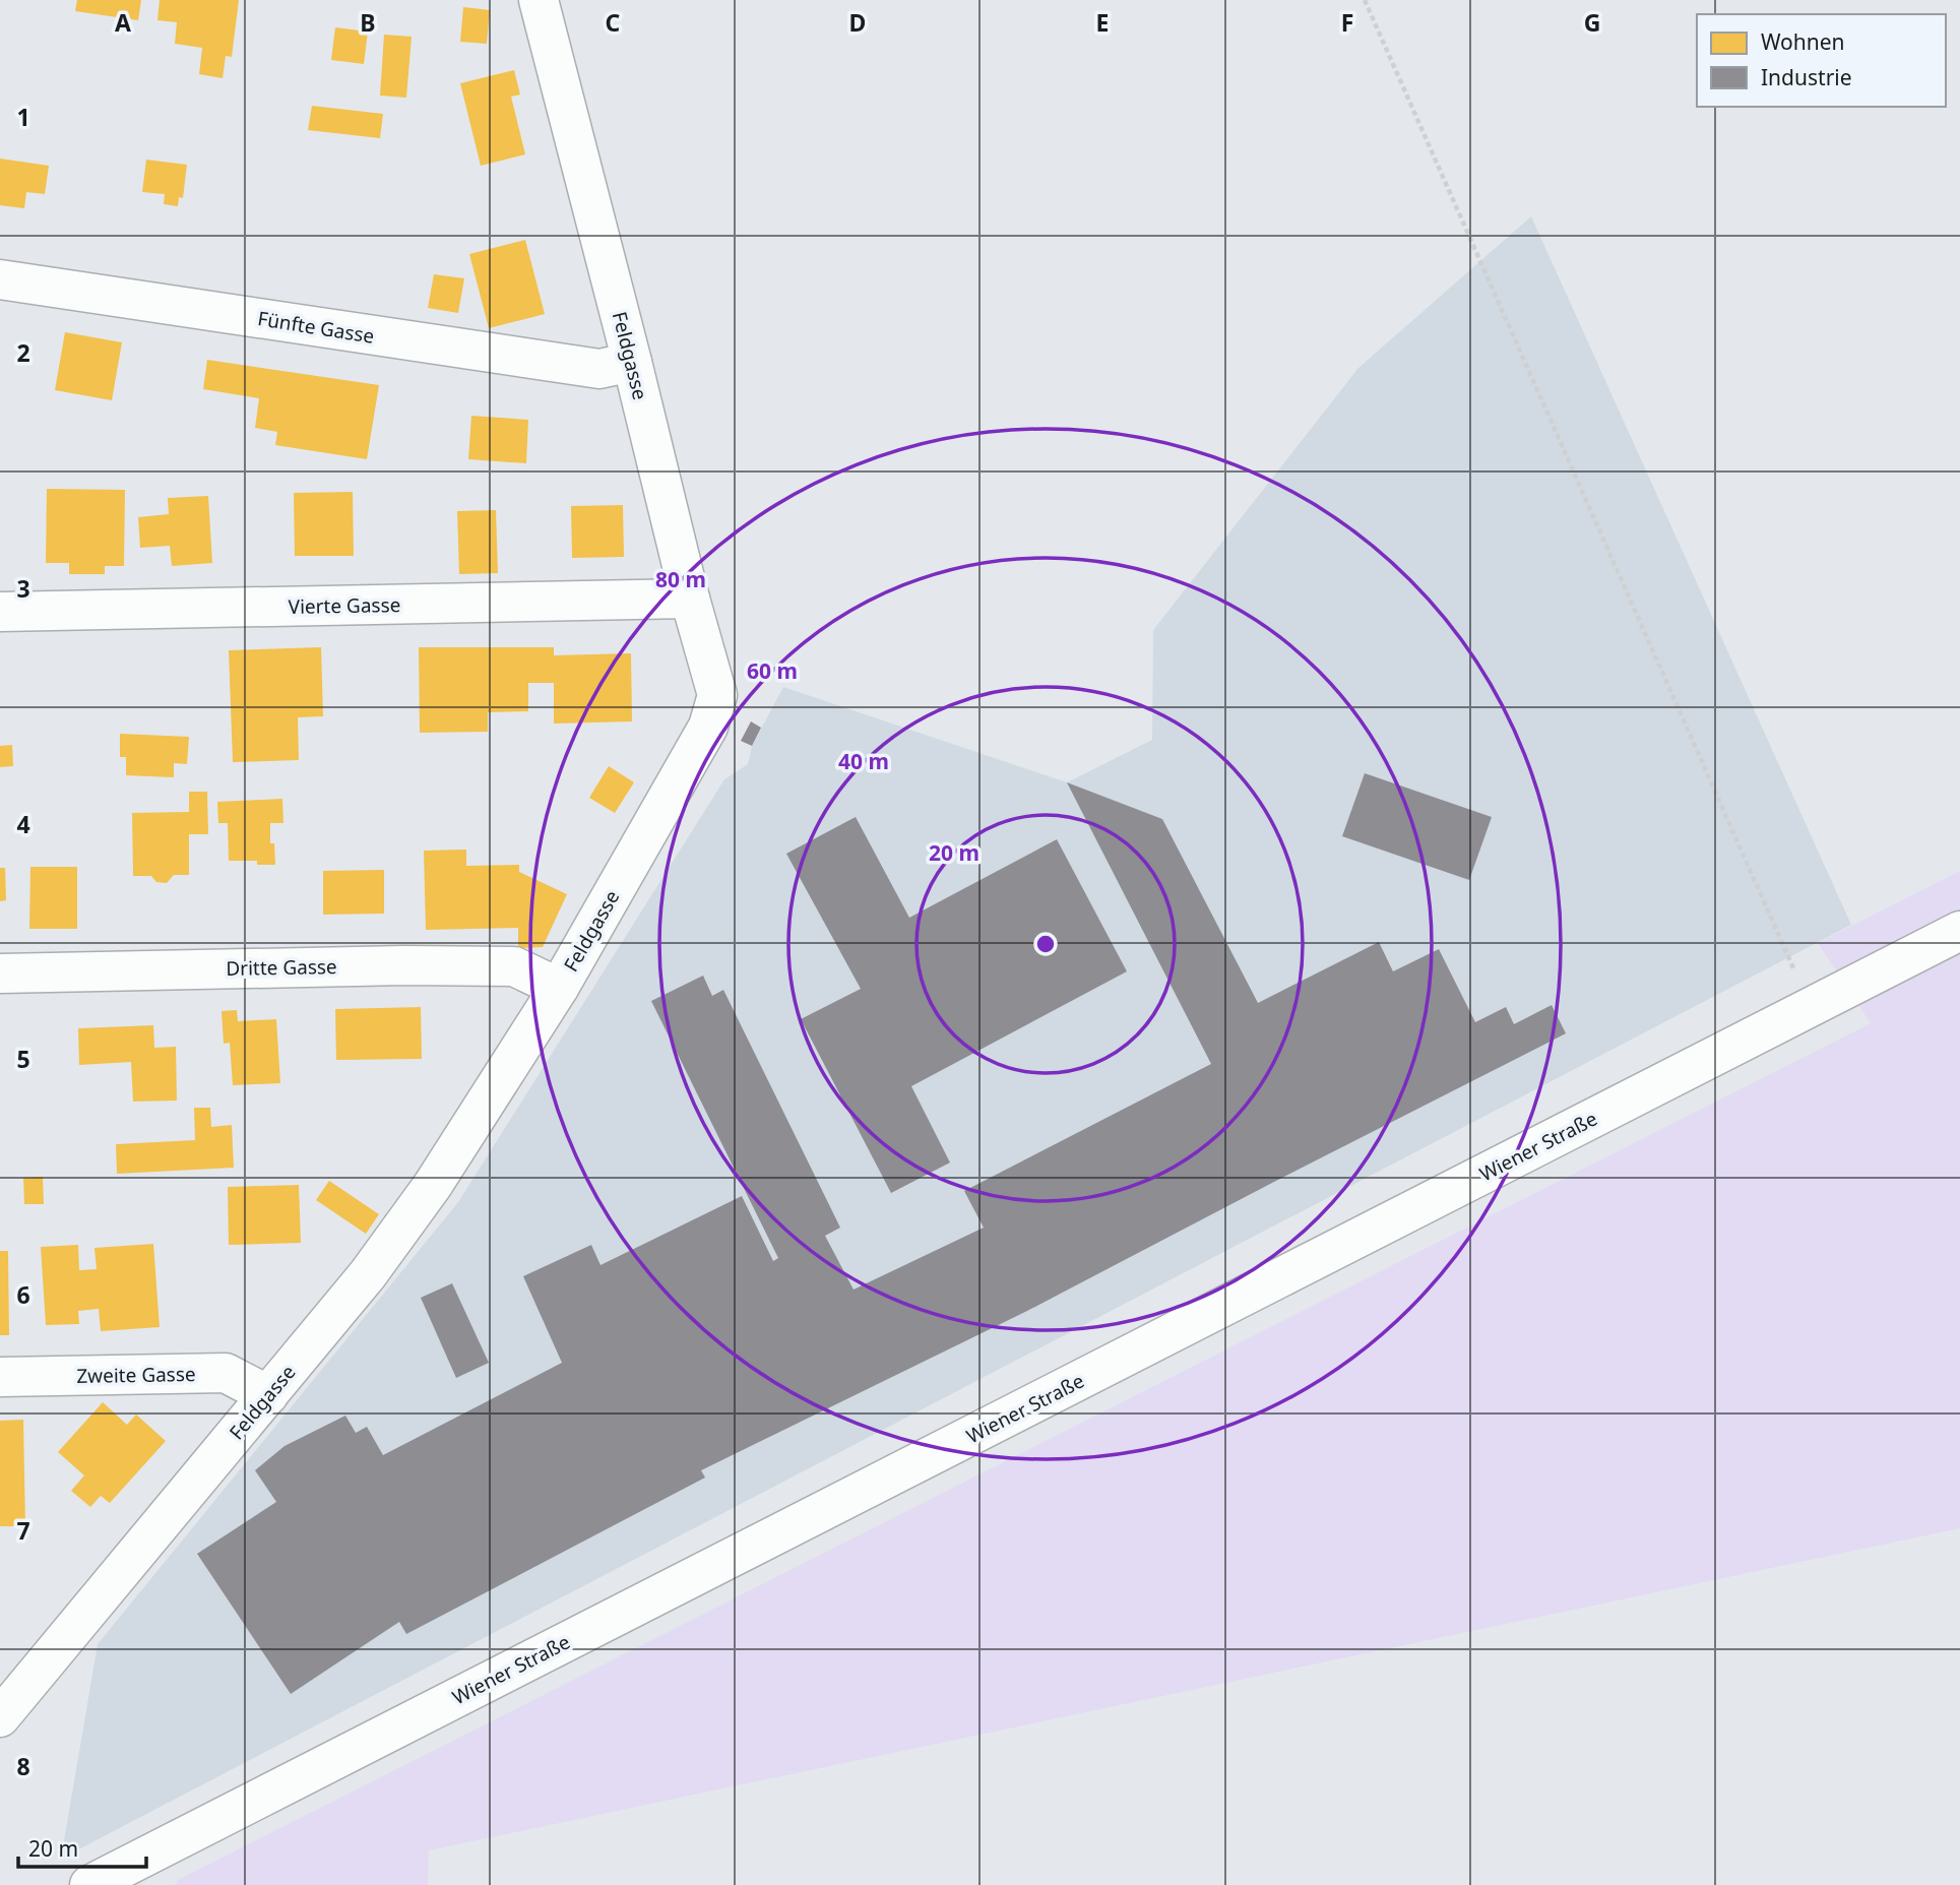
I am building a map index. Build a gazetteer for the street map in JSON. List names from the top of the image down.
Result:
{
  "streets": {
    "street": [
      "Fünfte Gasse",
      "Feldgasse",
      "Vierte Gasse",
      "Dritte Gasse",
      "Wiener Straße",
      "Zweite Gasse"
    ]
  },
  "crossings": [
    ["Fünfte Gasse", "Feldgasse"],
    ["Feldgasse", "Vierte Gasse"],
    ["Feldgasse", "Dritte Gasse"],
    ["Feldgasse", "Zweite Gasse"]
  ],
  "legend": ["Wohnen", "Industrie"],
  "scale_bar": "20 m",
  "grid": {
    "columns": [
      "A",
      "B",
      "C",
      "D",
      "E",
      "F",
      "G"
    ],
    "rows": [
      "1",
      "2",
      "3",
      "4",
      "5",
      "6",
      "7",
      "8"
    ]
  },
  "rings": [
    "80 m",
    "60 m",
    "40 m",
    "20 m"
  ]
}
